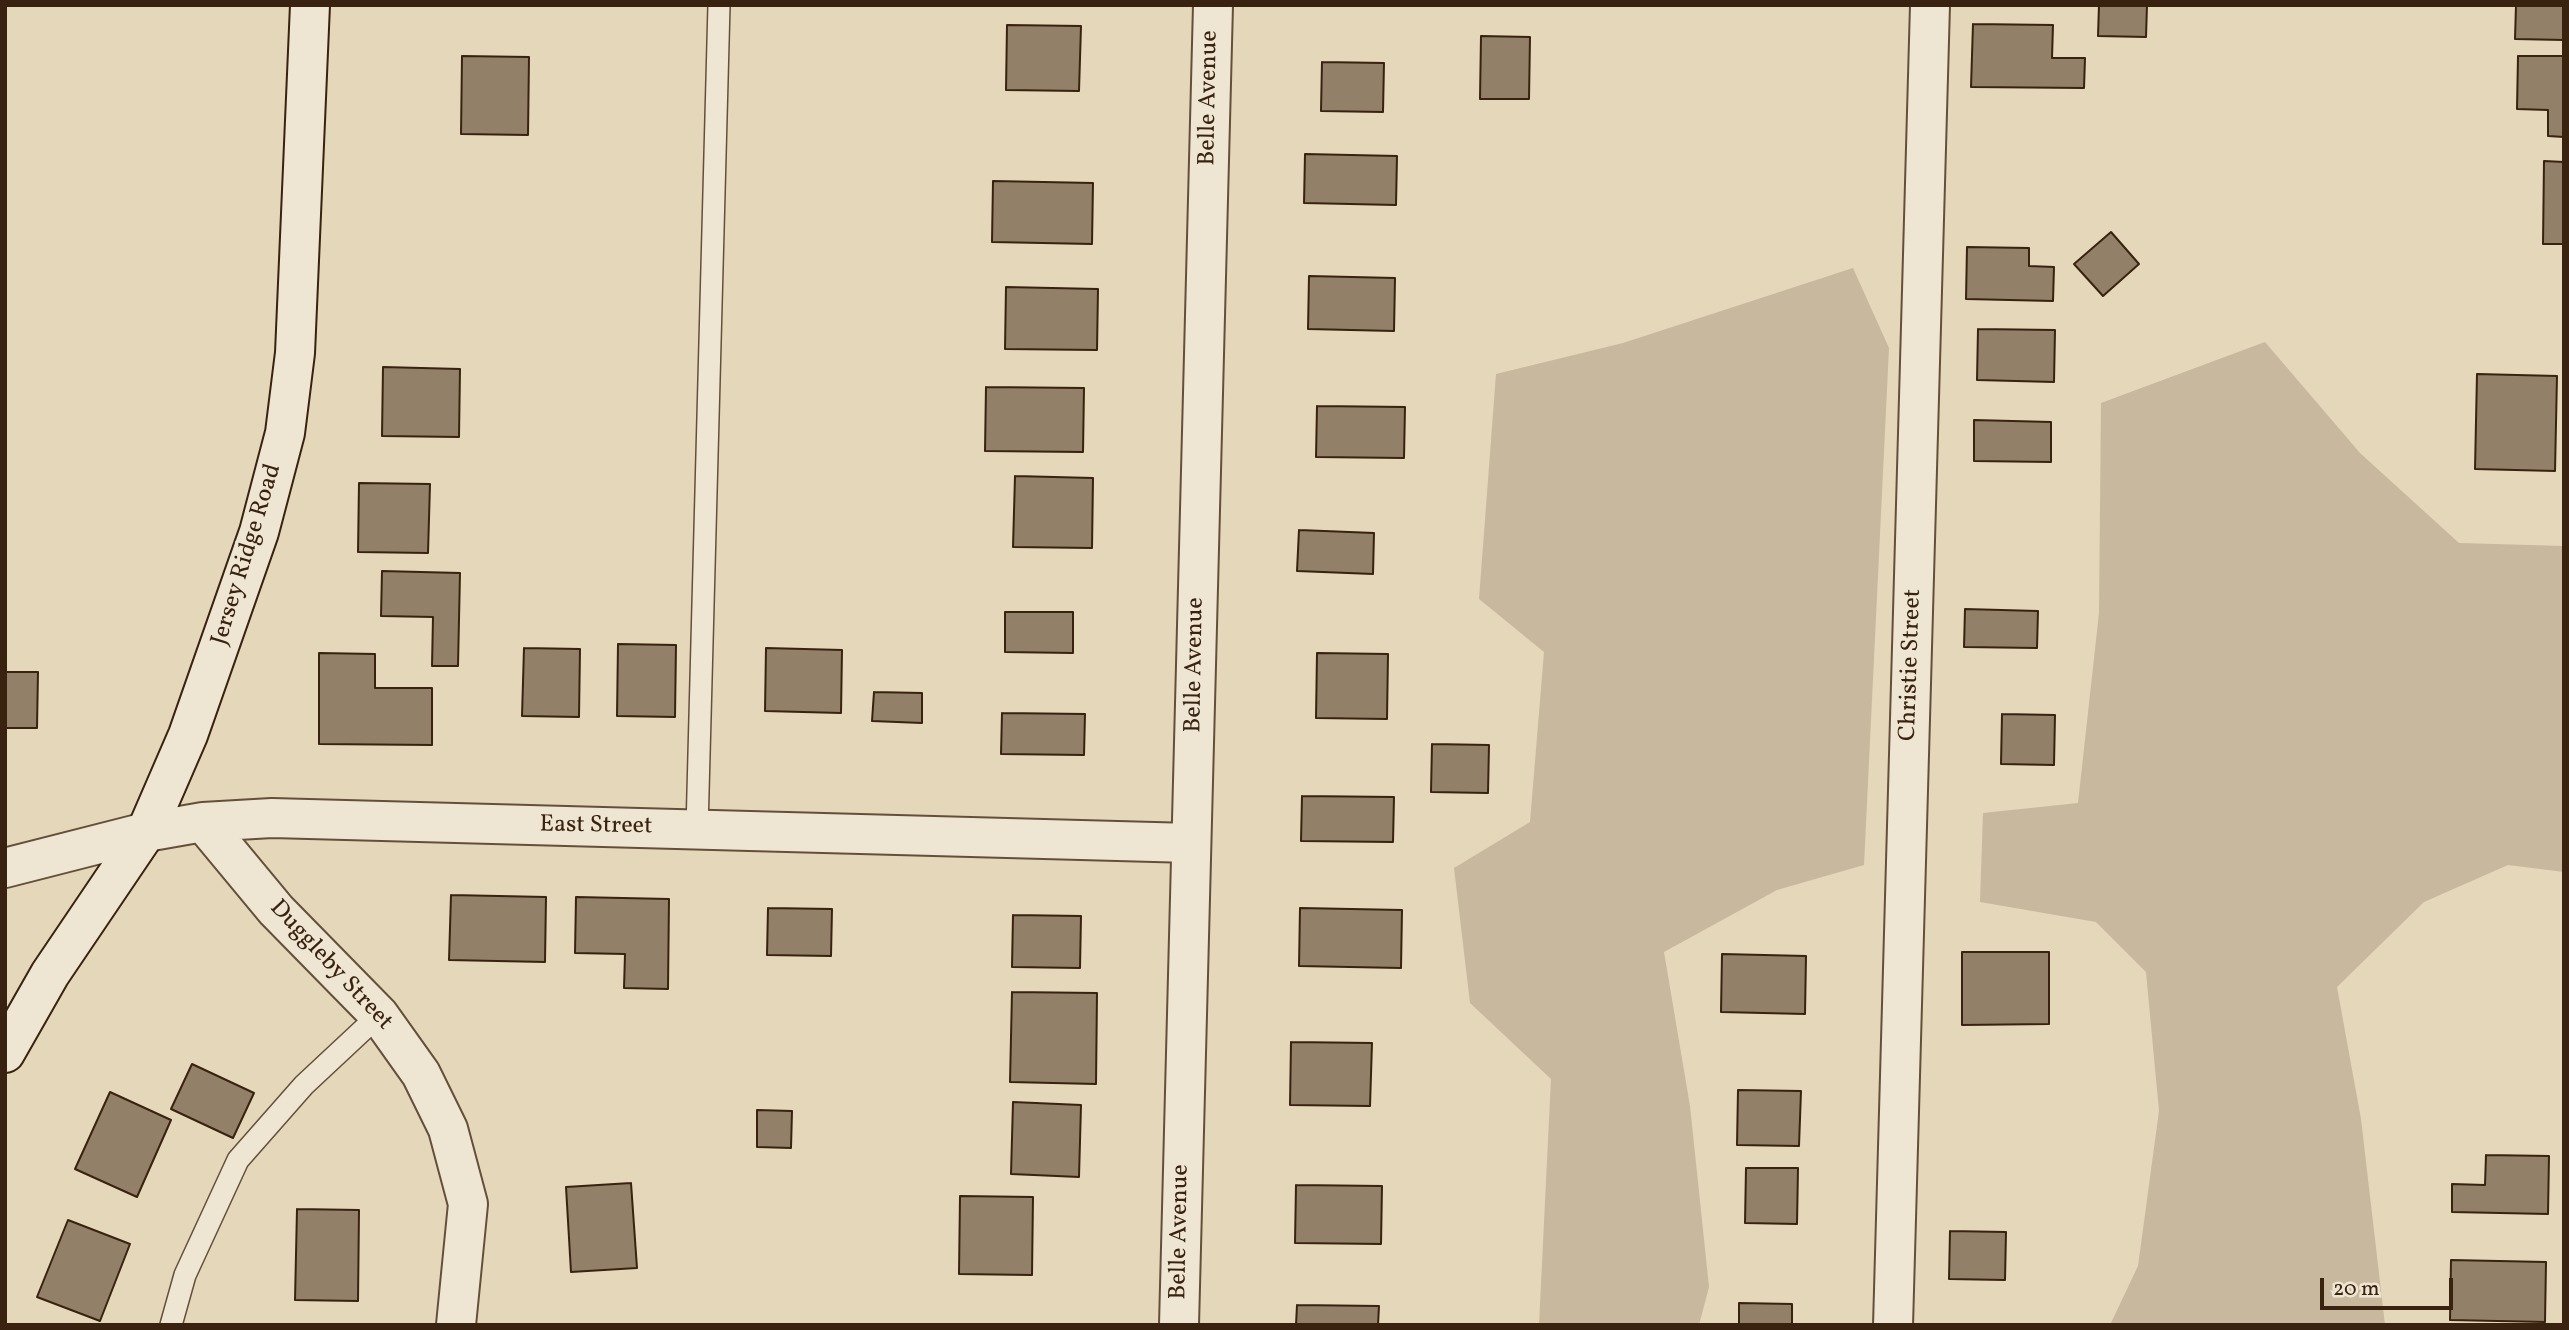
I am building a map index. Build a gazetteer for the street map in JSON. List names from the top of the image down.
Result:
{
  "streets": {
    "street": [
      "Belle Avenue",
      "Jersey Ridge Road",
      "Christie Street",
      "East Street",
      "Duggleby Street"
    ]
  },
  "crossings": [
    ["Belle Avenue", "East Street"],
    ["Jersey Ridge Road", "East Street"],
    ["East Street", "Duggleby Street"]
  ],
  "scale_bar": "20 m"
}
